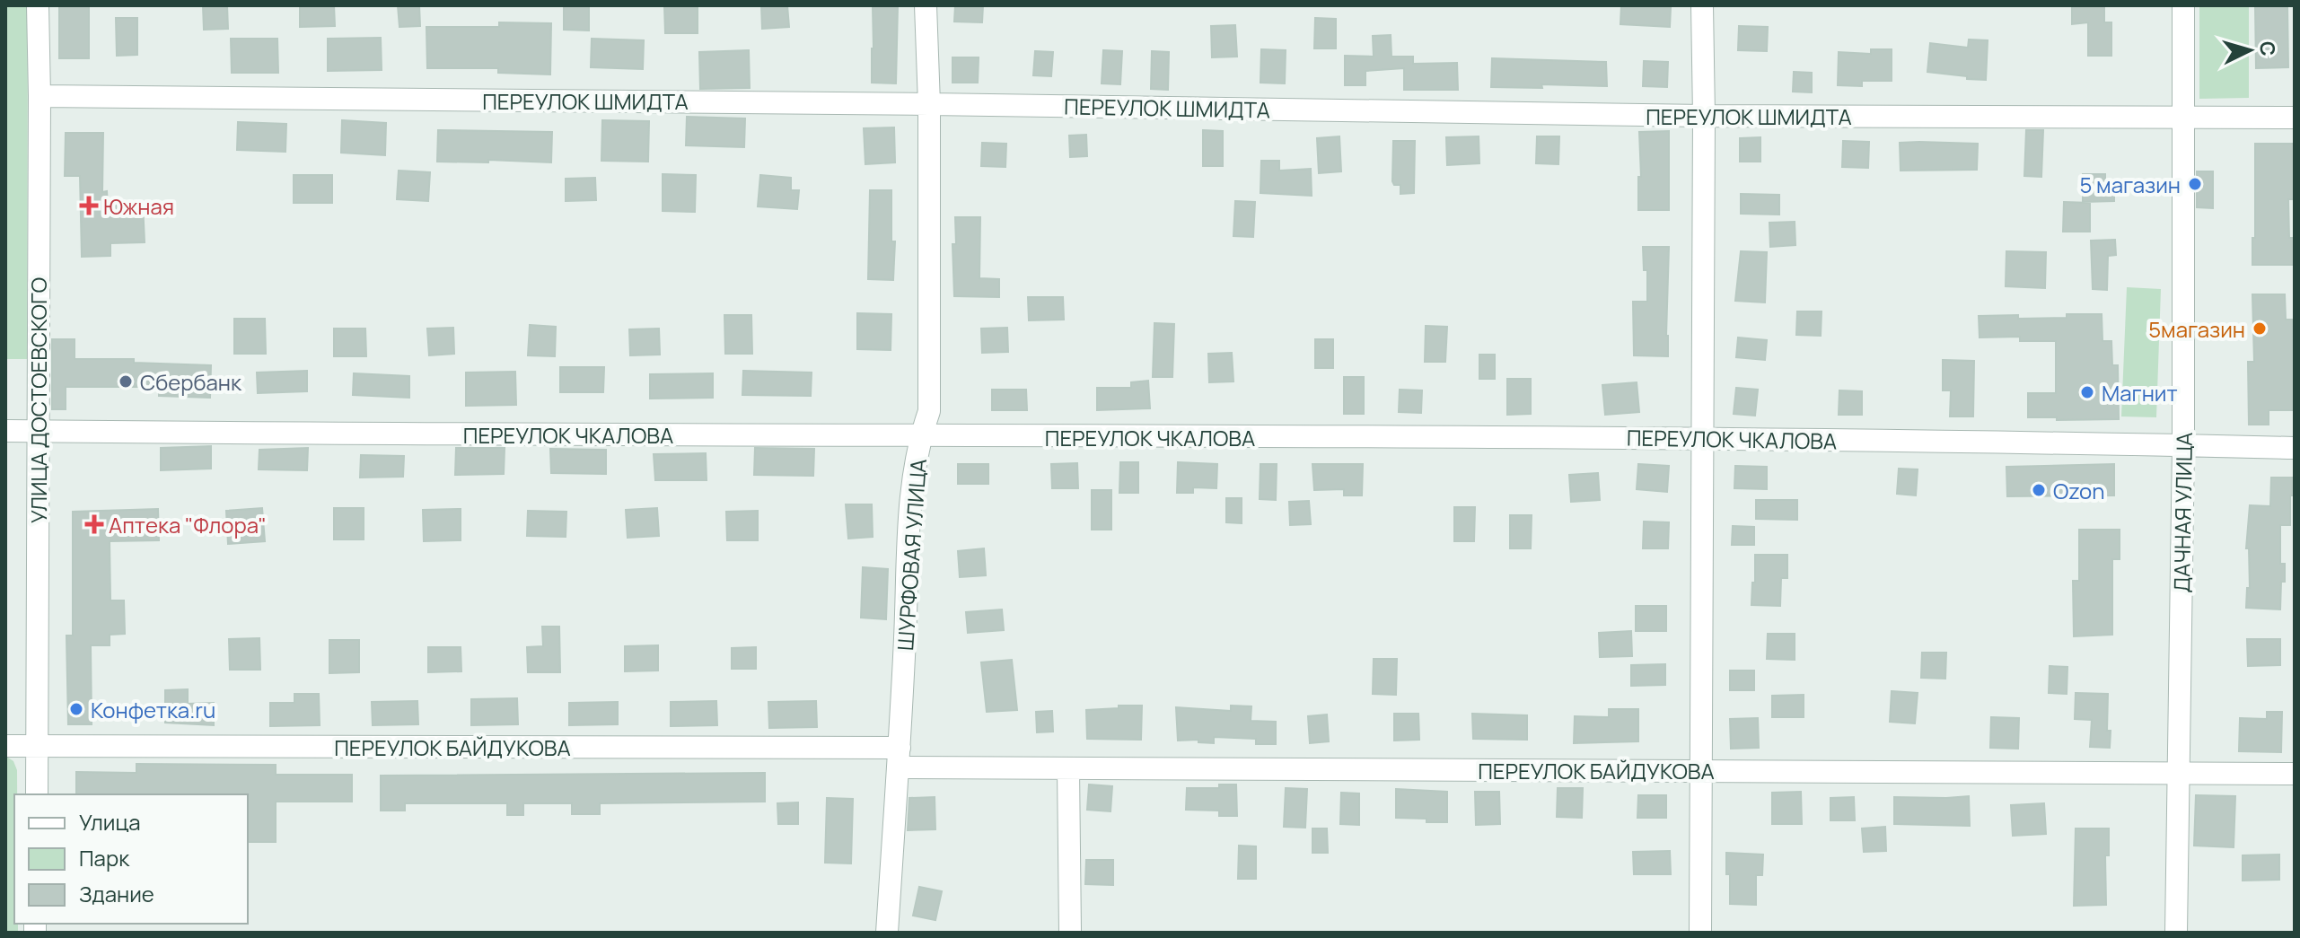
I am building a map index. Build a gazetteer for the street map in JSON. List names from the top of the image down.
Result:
{
  "streets": {
    "street": [
      "ПЕРЕУЛОК ШМИДТА",
      "УЛИЦА ДОСТОЕВСКОГО",
      "ПЕРЕУЛОК ЧКАЛОВА",
      "ДАЧНАЯ УЛИЦА",
      "ШУРФОВАЯ УЛИЦА",
      "ПЕРЕУЛОК БАЙДУКОВА"
    ]
  },
  "crossings": [
    ["ПЕРЕУЛОК ШМИДТА", "УЛИЦА ДОСТОЕВСКОГО"],
    ["ПЕРЕУЛОК ШМИДТА", "ДАЧНАЯ УЛИЦА"],
    ["ПЕРЕУЛОК ШМИДТА", "ШУРФОВАЯ УЛИЦА"],
    ["УЛИЦА ДОСТОЕВСКОГО", "ПЕРЕУЛОК ЧКАЛОВА"],
    ["УЛИЦА ДОСТОЕВСКОГО", "ПЕРЕУЛОК БАЙДУКОВА"],
    ["ПЕРЕУЛОК ЧКАЛОВА", "ДАЧНАЯ УЛИЦА"],
    ["ПЕРЕУЛОК ЧКАЛОВА", "ШУРФОВАЯ УЛИЦА"],
    ["ДАЧНАЯ УЛИЦА", "ПЕРЕУЛОК БАЙДУКОВА"],
    ["ШУРФОВАЯ УЛИЦА", "ПЕРЕУЛОК БАЙДУКОВА"]
  ],
  "places": {
    "other": [
      "5 магазин",
      "5магазин",
      "Сбербанк",
      "Магнит",
      "Ozon",
      "Конфетка.ru"
    ],
    "health": ["Южная", "Аптека \"Флора\""]
  },
  "legend": ["Улица", "Парк", "Здание"],
  "north": "right"
}
